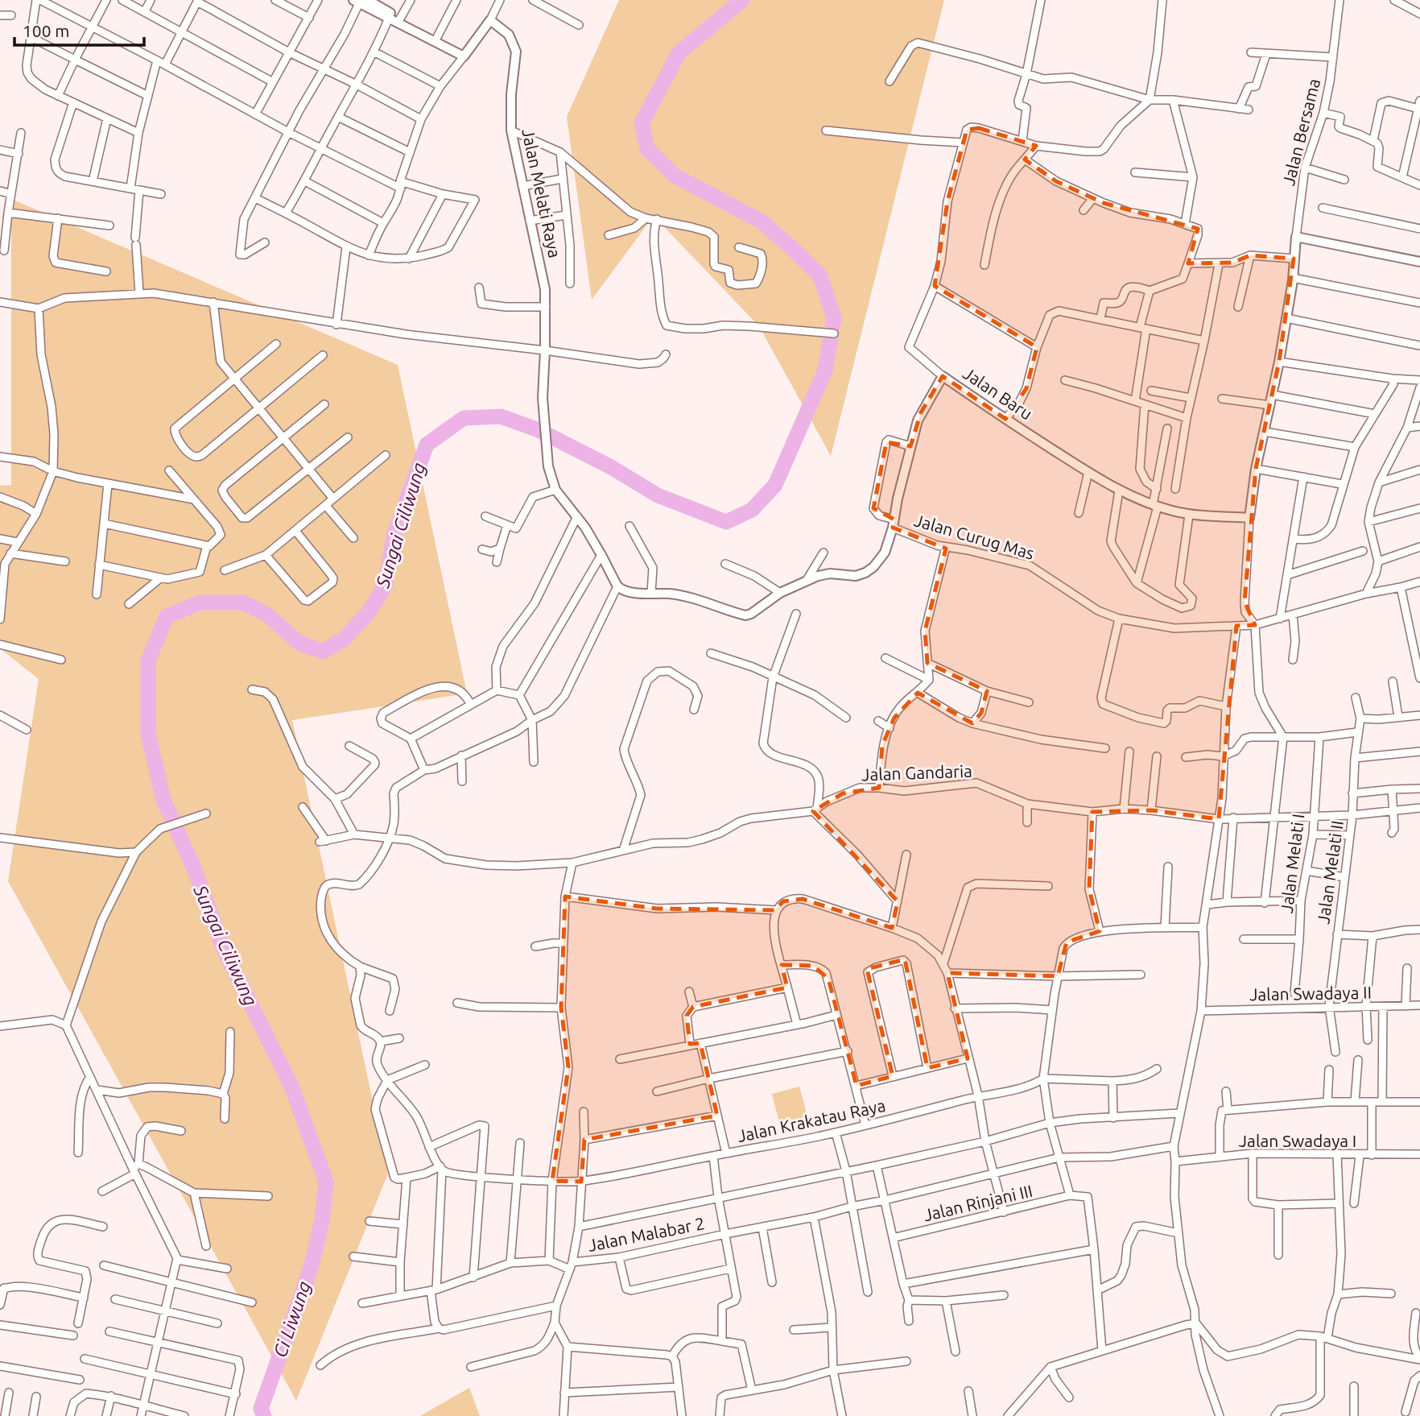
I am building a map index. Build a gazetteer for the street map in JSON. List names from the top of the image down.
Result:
{
  "streets": {
    "street": [
      "Jalan Bersama",
      "Jalan Melati Raya",
      "Jalan Baru",
      "Jalan Curug Mas",
      "Jalan Gandaria",
      "Jalan Melati I",
      "Jalan Melati II",
      "Jalan Swadaya II",
      "Jalan Krakatau Raya",
      "Jalan Swadaya I",
      "Jalan Rinjani III",
      "Jalan Malabar 2"
    ]
  },
  "crossings": [
    ["Jalan Baru", "Jalan Curug Mas"],
    ["Jalan Gandaria", "Jalan Melati I"],
    ["Jalan Gandaria", "Jalan Melati II"],
    ["Jalan Melati II", "Jalan Swadaya II"]
  ],
  "water": ["Sungai Ciliwung", "Ci Liwung"],
  "scale_bar": "100 m"
}
